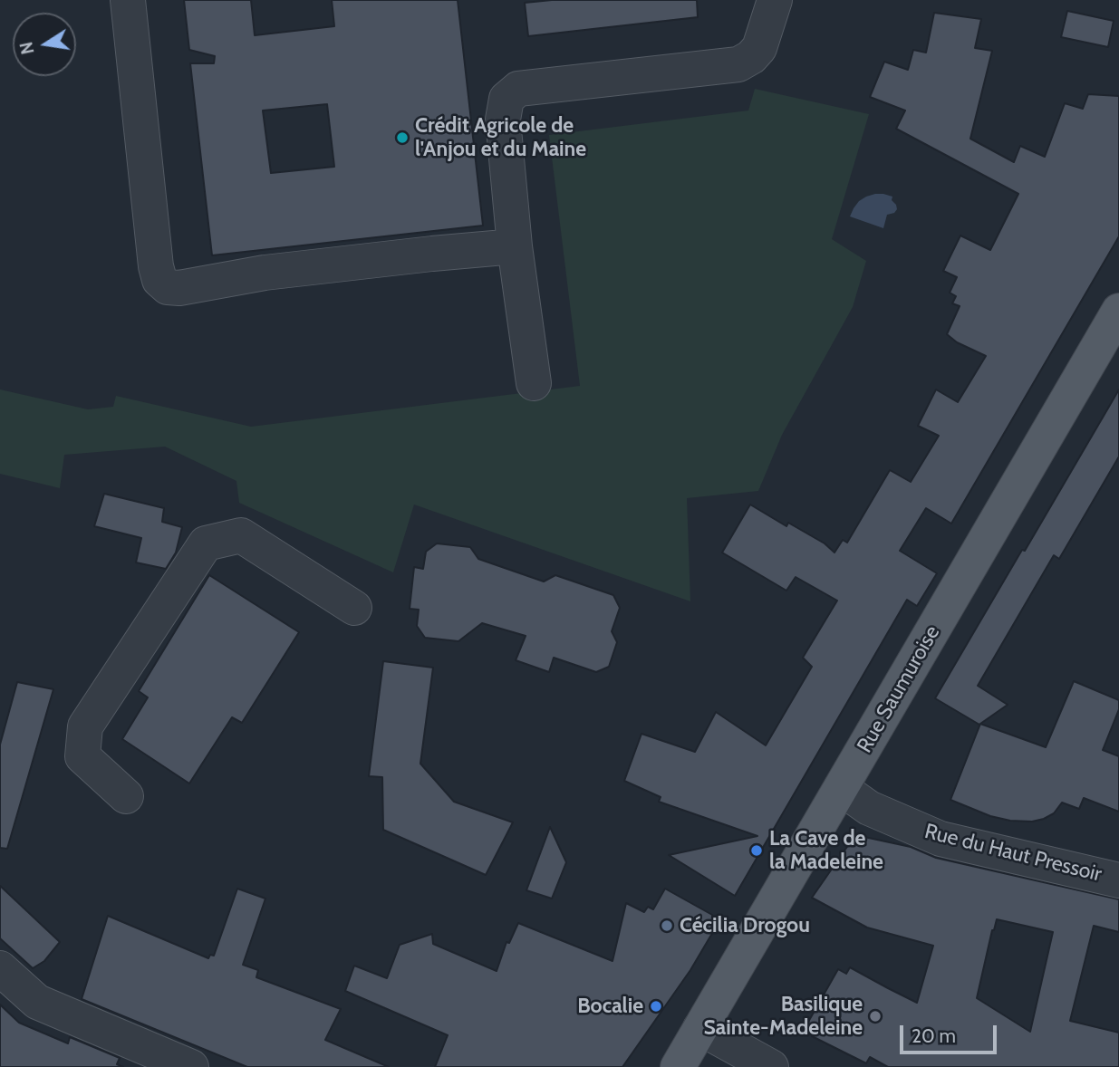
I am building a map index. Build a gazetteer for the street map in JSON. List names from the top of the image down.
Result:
{
  "streets": {
    "main road": ["Rue Saumuroise"],
    "street": ["Rue du Haut Pressoir"]
  },
  "crossings": [
    ["Rue Saumuroise", "Rue du Haut Pressoir"]
  ],
  "places": [
    "Crédit Agricole de l'Anjou et du Maine",
    "La Cave de la Madeleine",
    "Cécilia Drogou",
    "Bocalie",
    "Basilique Sainte-Madeleine"
  ],
  "scale_bar": "20 m",
  "north": "left"
}
